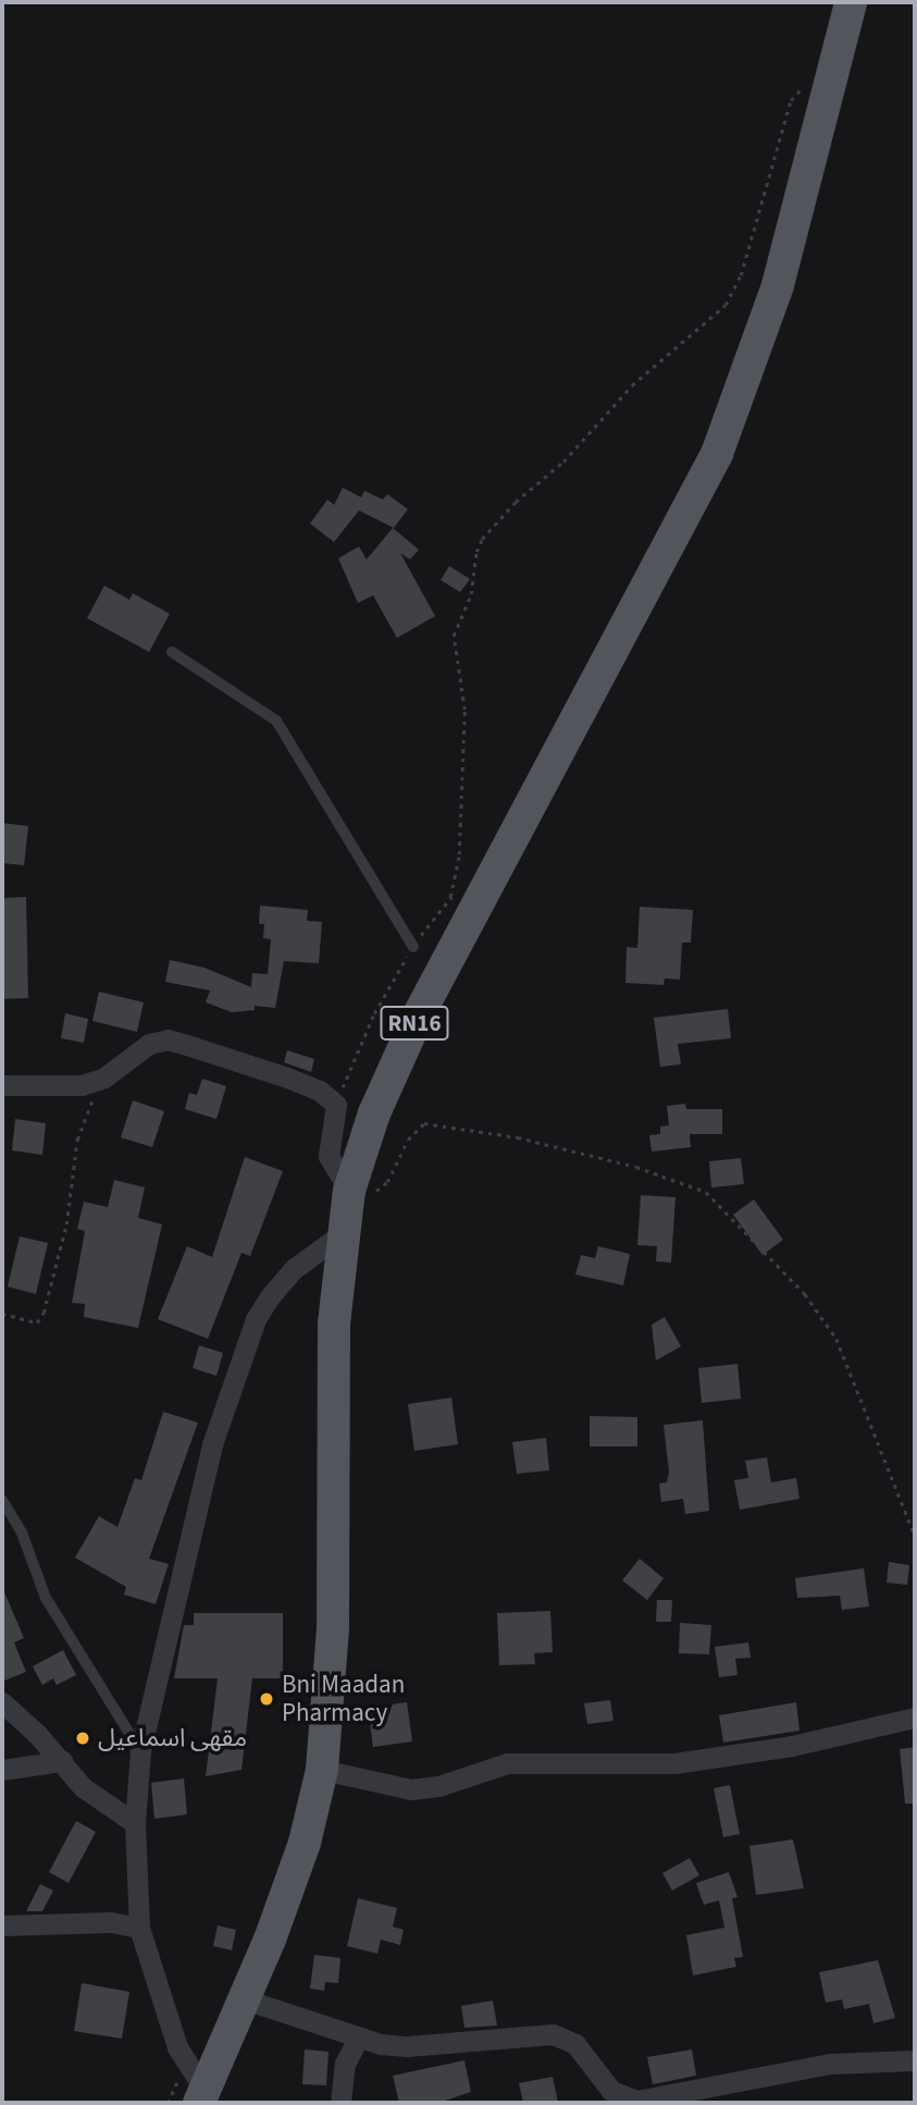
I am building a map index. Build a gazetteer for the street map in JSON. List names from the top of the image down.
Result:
{
  "streets": {
    "main road": ["RN16"]
  },
  "places": ["Bni Maadan Pharmacy", "مقهى اسماعيل"]
}
